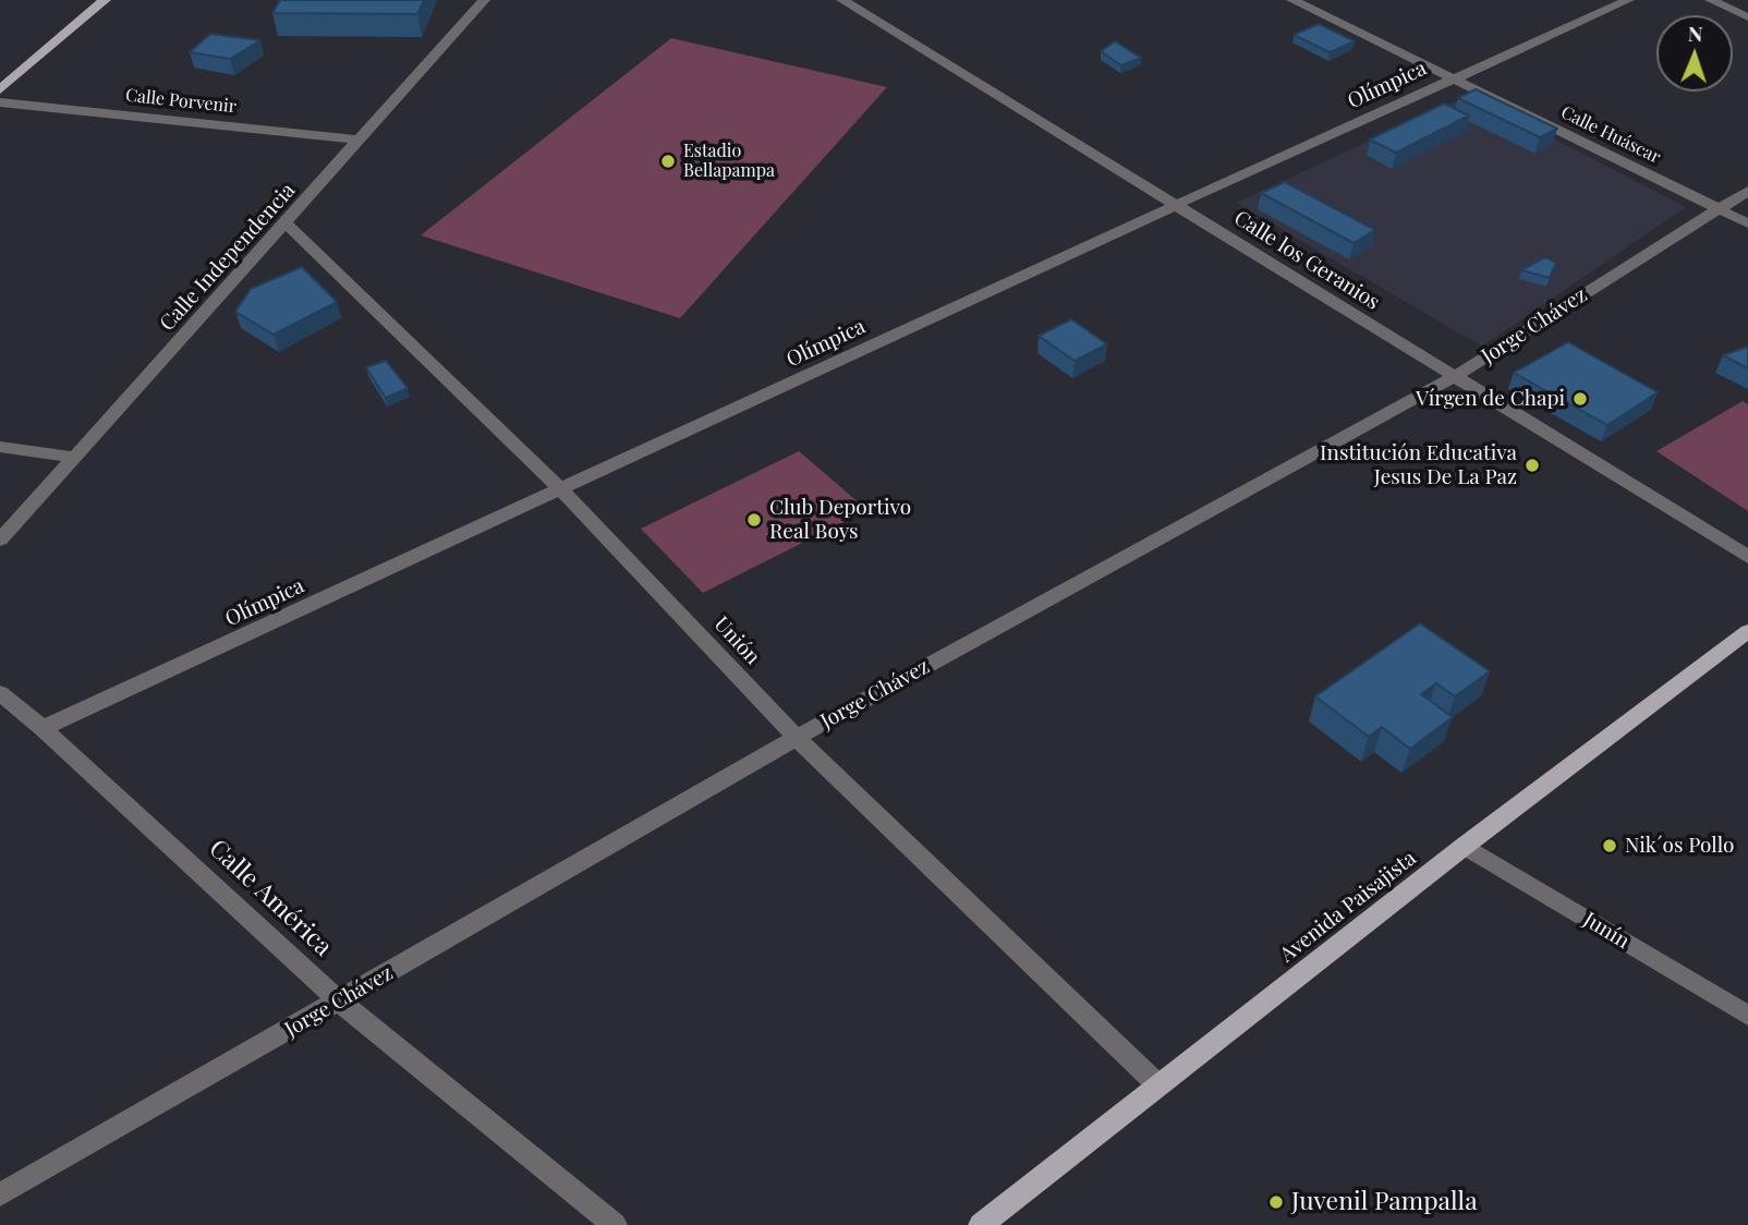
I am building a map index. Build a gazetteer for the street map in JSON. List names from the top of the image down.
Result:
{
  "streets": {
    "main road": ["Avenida Paisajista"],
    "street": [
      "Olímpica",
      "Calle Porvenir",
      "Calle Huáscar",
      "Calle Independencia",
      "Calle los Geranios",
      "Jorge Chávez",
      "Unión",
      "Calle América",
      "Junín"
    ]
  },
  "crossings": [
    ["Olímpica", "Calle Huáscar"],
    ["Olímpica", "Calle los Geranios"],
    ["Olímpica", "Unión"],
    ["Olímpica", "Calle América"],
    ["Calle Porvenir", "Calle Independencia"],
    ["Calle Huáscar", "Jorge Chávez"],
    ["Calle Independencia", "Unión"],
    ["Calle los Geranios", "Jorge Chávez"],
    ["Jorge Chávez", "Unión"],
    ["Jorge Chávez", "Calle América"],
    ["Unión", "Avenida Paisajista"],
    ["Avenida Paisajista", "Junín"]
  ],
  "places": [
    "Estadio Bellapampa",
    "Vírgen de Chapi",
    "Institución Educativa Jesus De La Paz",
    "Club Deportivo Real Boys",
    "Nik´os Pollo",
    "Juvenil Pampalla"
  ],
  "north": "top"
}
